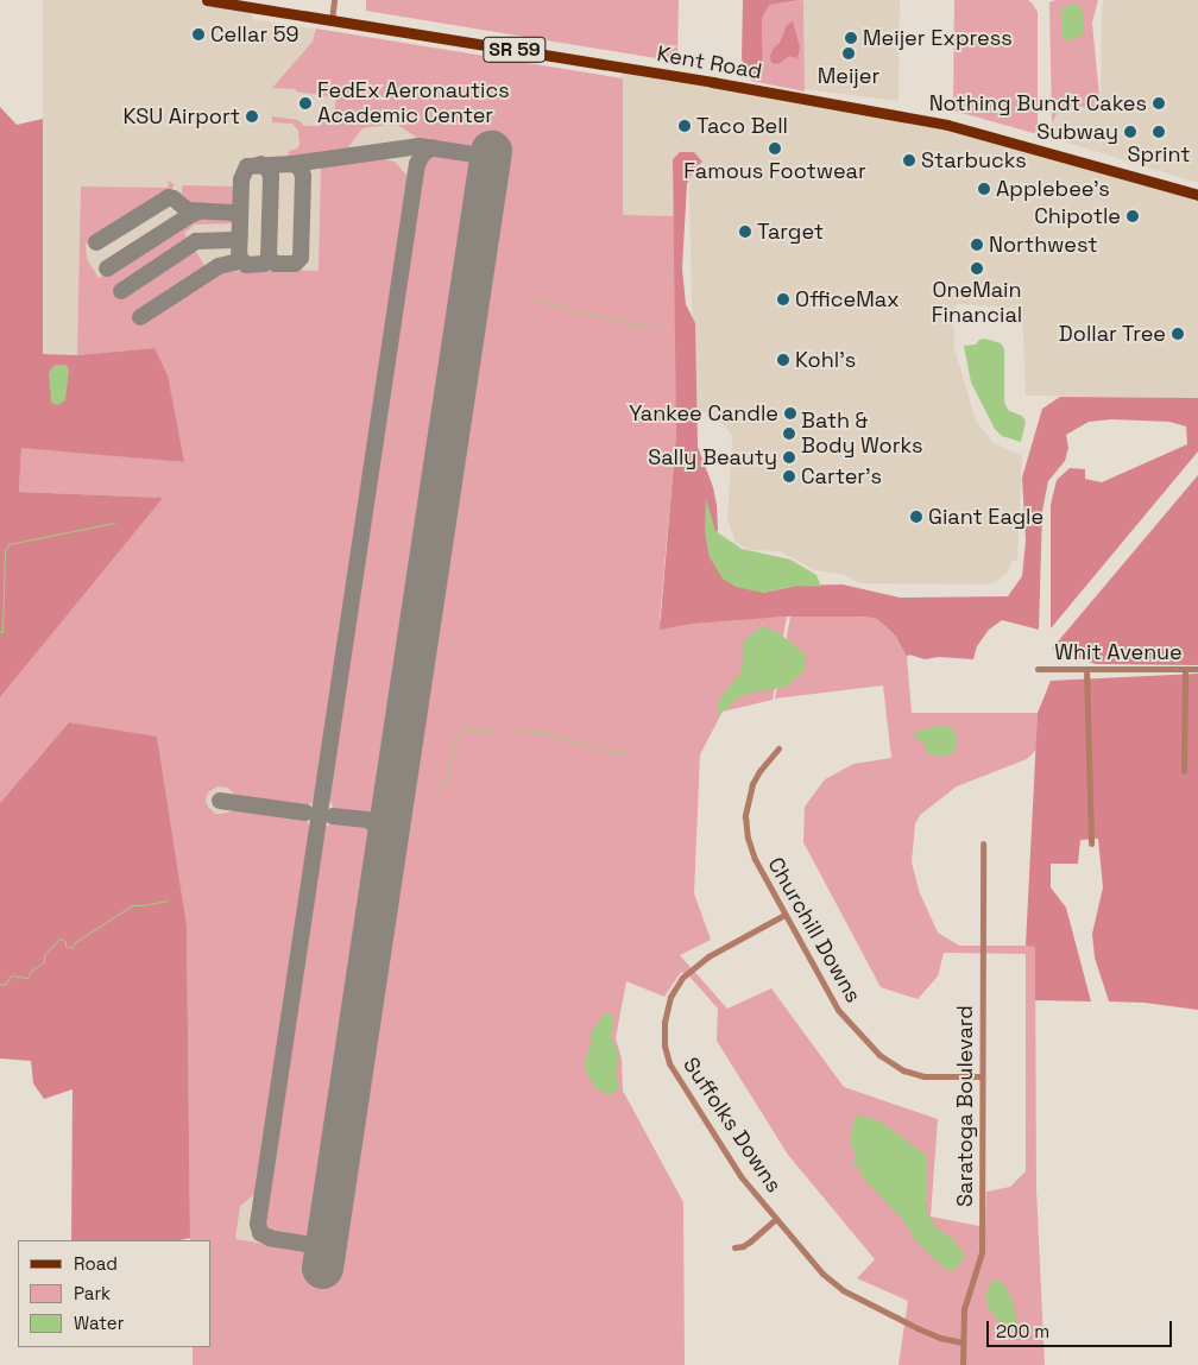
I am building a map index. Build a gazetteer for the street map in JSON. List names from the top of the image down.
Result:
{
  "streets": {
    "main road": ["SR 59", "Kent Road"],
    "street": [
      "Whit Avenue",
      "Churchill Downs",
      "Saratoga Boulevard",
      "Suffolks Downs"
    ]
  },
  "crossings": [
    ["Churchill Downs", "Saratoga Boulevard"],
    ["Churchill Downs", "Suffolks Downs"],
    ["Saratoga Boulevard", "Suffolks Downs"]
  ],
  "places": [
    "Cellar 59",
    "Meijer Express",
    "Meijer",
    "FedEx Aeronautics Academic Center",
    "Nothing Bundt Cakes",
    "KSU Airport",
    "Taco Bell",
    "Subway",
    "Sprint",
    "Famous Footwear",
    "Starbucks",
    "Applebee's",
    "Chipotle",
    "Target",
    "Northwest",
    "OneMain Financial",
    "OfficeMax",
    "Dollar Tree",
    "Kohl's",
    "Yankee Candle",
    "Bath & Body Works",
    "Sally Beauty",
    "Carter's",
    "Giant Eagle"
  ],
  "legend": ["Road", "Park", "Water"],
  "scale_bar": "200 m"
}
